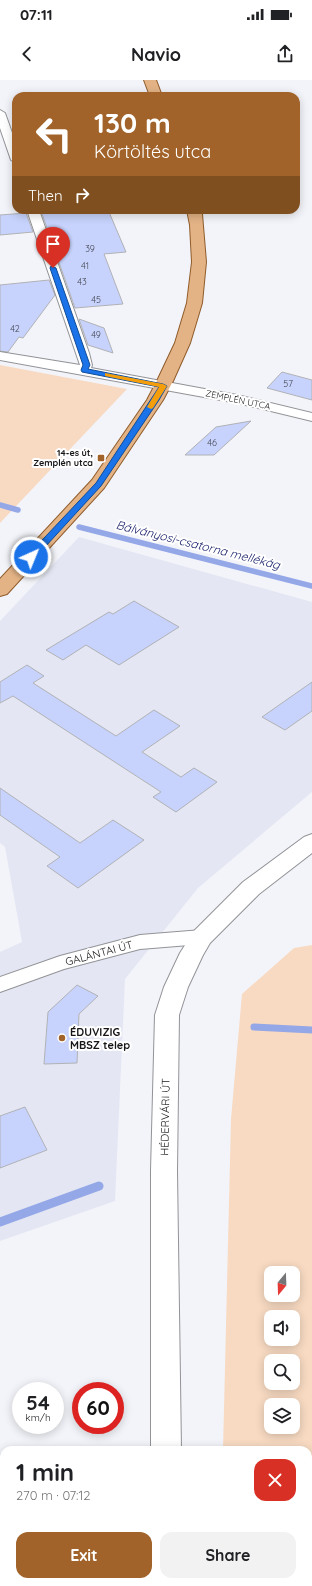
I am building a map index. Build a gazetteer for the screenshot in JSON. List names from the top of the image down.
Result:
{
  "streets": {
    "street": ["ZEMPLÉN UTCA", "GALÁNTAI ÚT", "HÉDERVÁRI ÚT"]
  },
  "crossings": [
    ["GALÁNTAI ÚT", "HÉDERVÁRI ÚT"]
  ],
  "water": ["Bálványosi-csatorna mellékág"],
  "places": {
    "transit": ["14-es út, Zemplén utca"],
    "other": ["ÉDUVIZIG MBSZ telep"]
  },
  "house_numbers": [
    "39",
    "41",
    "43",
    "45",
    "42",
    "49",
    "57",
    "46"
  ],
  "north": "bottom",
  "page": {
    "status": "07:11",
    "header": "Navio",
    "turn": ["130 m", "Körtöltés utca"],
    "then": "Then",
    "speed": "54 km/h",
    "limit": "60",
    "heading": ["1 min", "270 m · 07:12"],
    "buttons": ["Exit", "Share"]
  }
}
